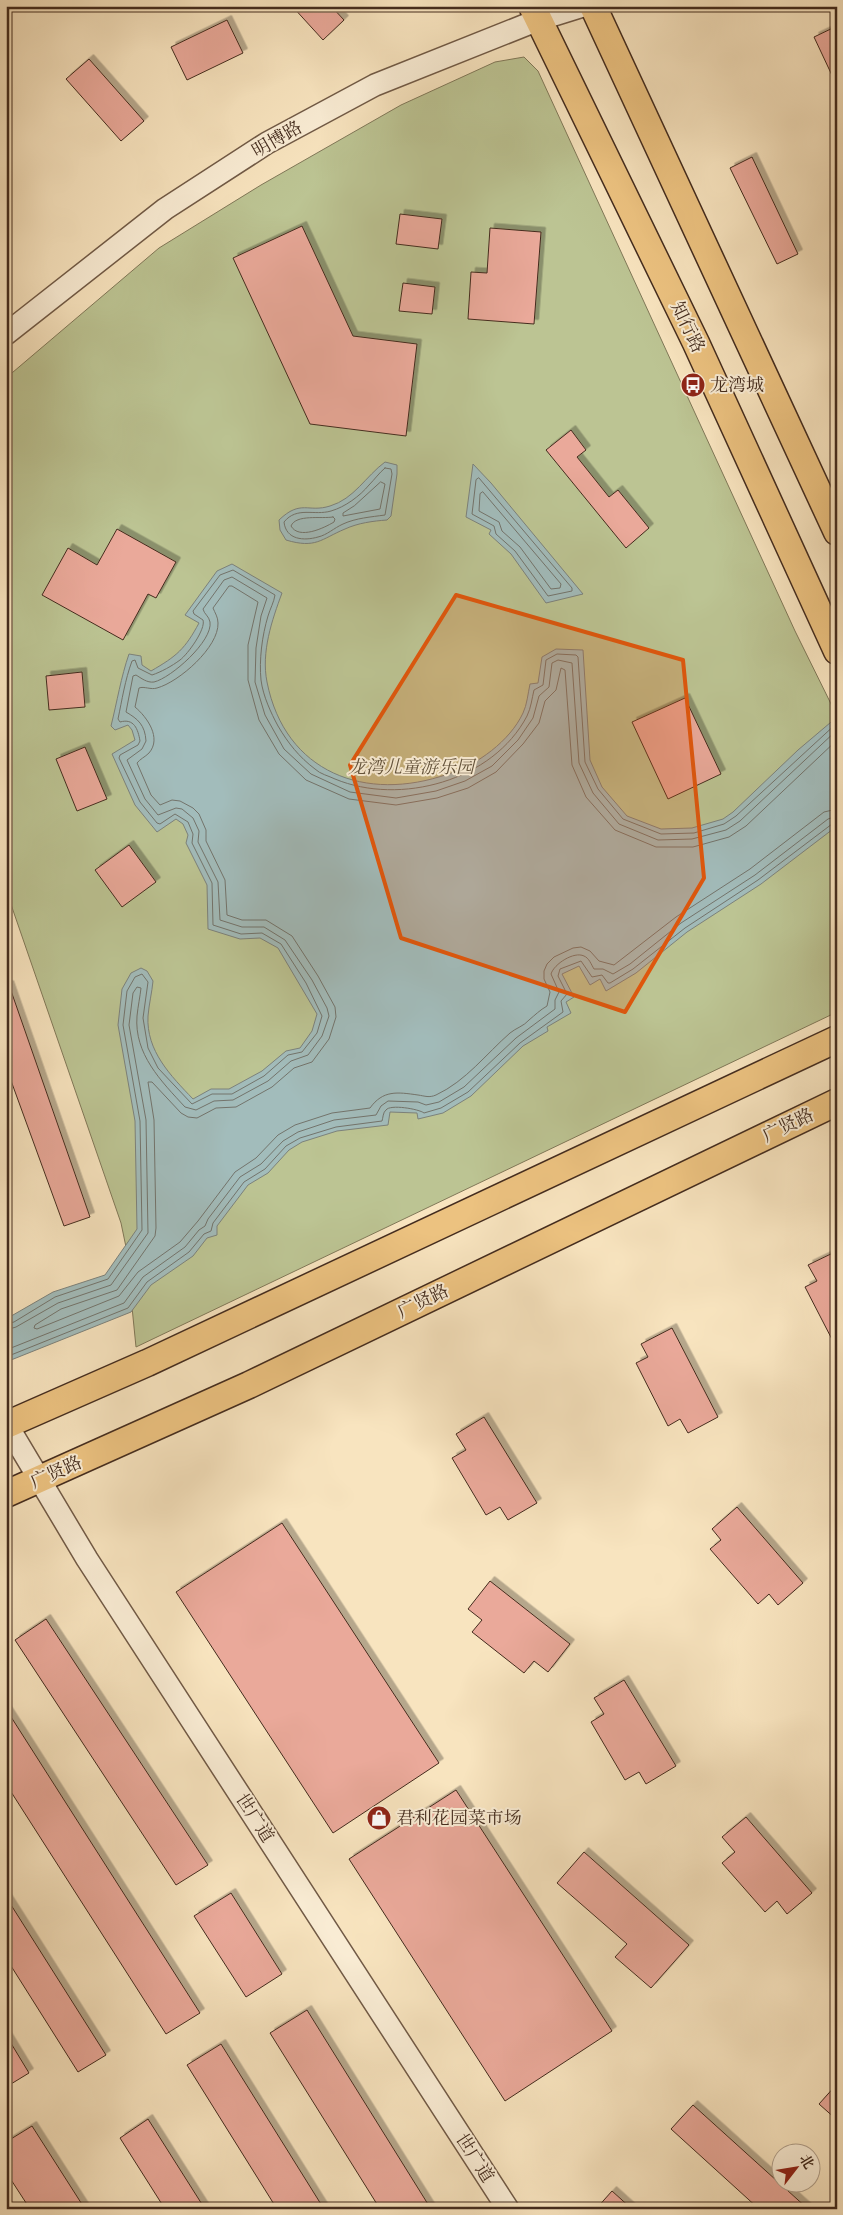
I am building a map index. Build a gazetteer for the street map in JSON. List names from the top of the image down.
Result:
{
  "streets": {
    "main road": ["知行路", "广贤路"],
    "street": ["明博路", "世广道"]
  },
  "crossings": [
    ["明博路", "知行路"],
    ["广贤路", "世广道"]
  ],
  "parks": ["龙湾儿童游乐园"],
  "places": {
    "bus stop": ["龙湾城"],
    "shop": ["君利花园菜市场"]
  },
  "north": "top right"
}
